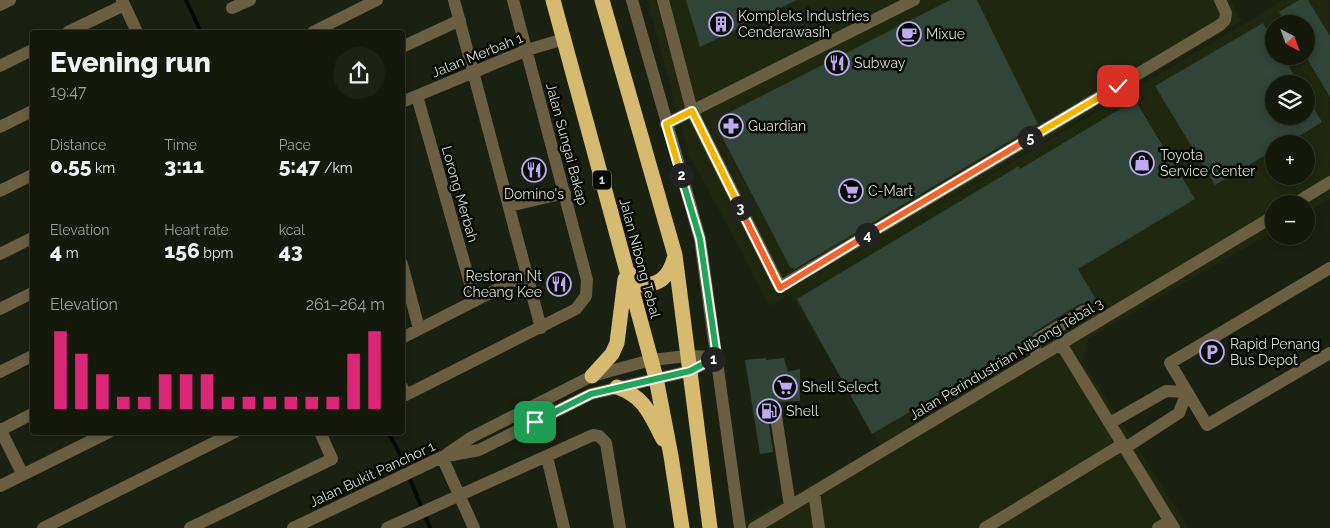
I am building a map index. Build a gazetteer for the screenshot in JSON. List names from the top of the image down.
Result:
{
  "streets": {
    "highway": ["1", "Jalan Nibong Tebal"],
    "street": [
      "Jalan Merbah 1",
      "Jalan Sungai Bakap",
      "Lorong Merbah",
      "Jalan Perindustrian Nibong Tebal 3",
      "Jalan Bukit Panchor 1"
    ]
  },
  "crossings": [
    ["Jalan Merbah 1", "Jalan Sungai Bakap"],
    ["Jalan Merbah 1", "Lorong Merbah"],
    ["Jalan Merbah 1", "Jalan Nibong Tebal"],
    ["Jalan Nibong Tebal", "Jalan Bukit Panchor 1"]
  ],
  "places": {
    "building": ["Kompleks Industries Cenderawasih"],
    "cafe": ["Mixue"],
    "restaurant": ["Subway", "Domino's", "Restoran Nt Cheang Kee"],
    "pharmacy": ["Guardian"],
    "shop": ["Toyota Service Center"],
    "supermarket": ["C-Mart", "Shell Select"],
    "parking": ["Rapid Penang Bus Depot"],
    "fuel station": ["Shell"]
  },
  "north": "bottom right",
  "page": {
    "map_buttons": ["+", "−"],
    "heading": ["Evening run", "19:47"],
    "stats": [
      ["Distance", "0.55 km"],
      ["Time", "3:11"],
      ["Pace", "5:47 /km"],
      ["Elevation", "4 m"],
      ["Heart rate", "156 bpm"],
      ["kcal", "43"]
    ],
    "pins": [
      "5",
      "2",
      "3",
      "4",
      "1"
    ],
    "chart": ["Elevation", "261–264 m"]
  }
}
